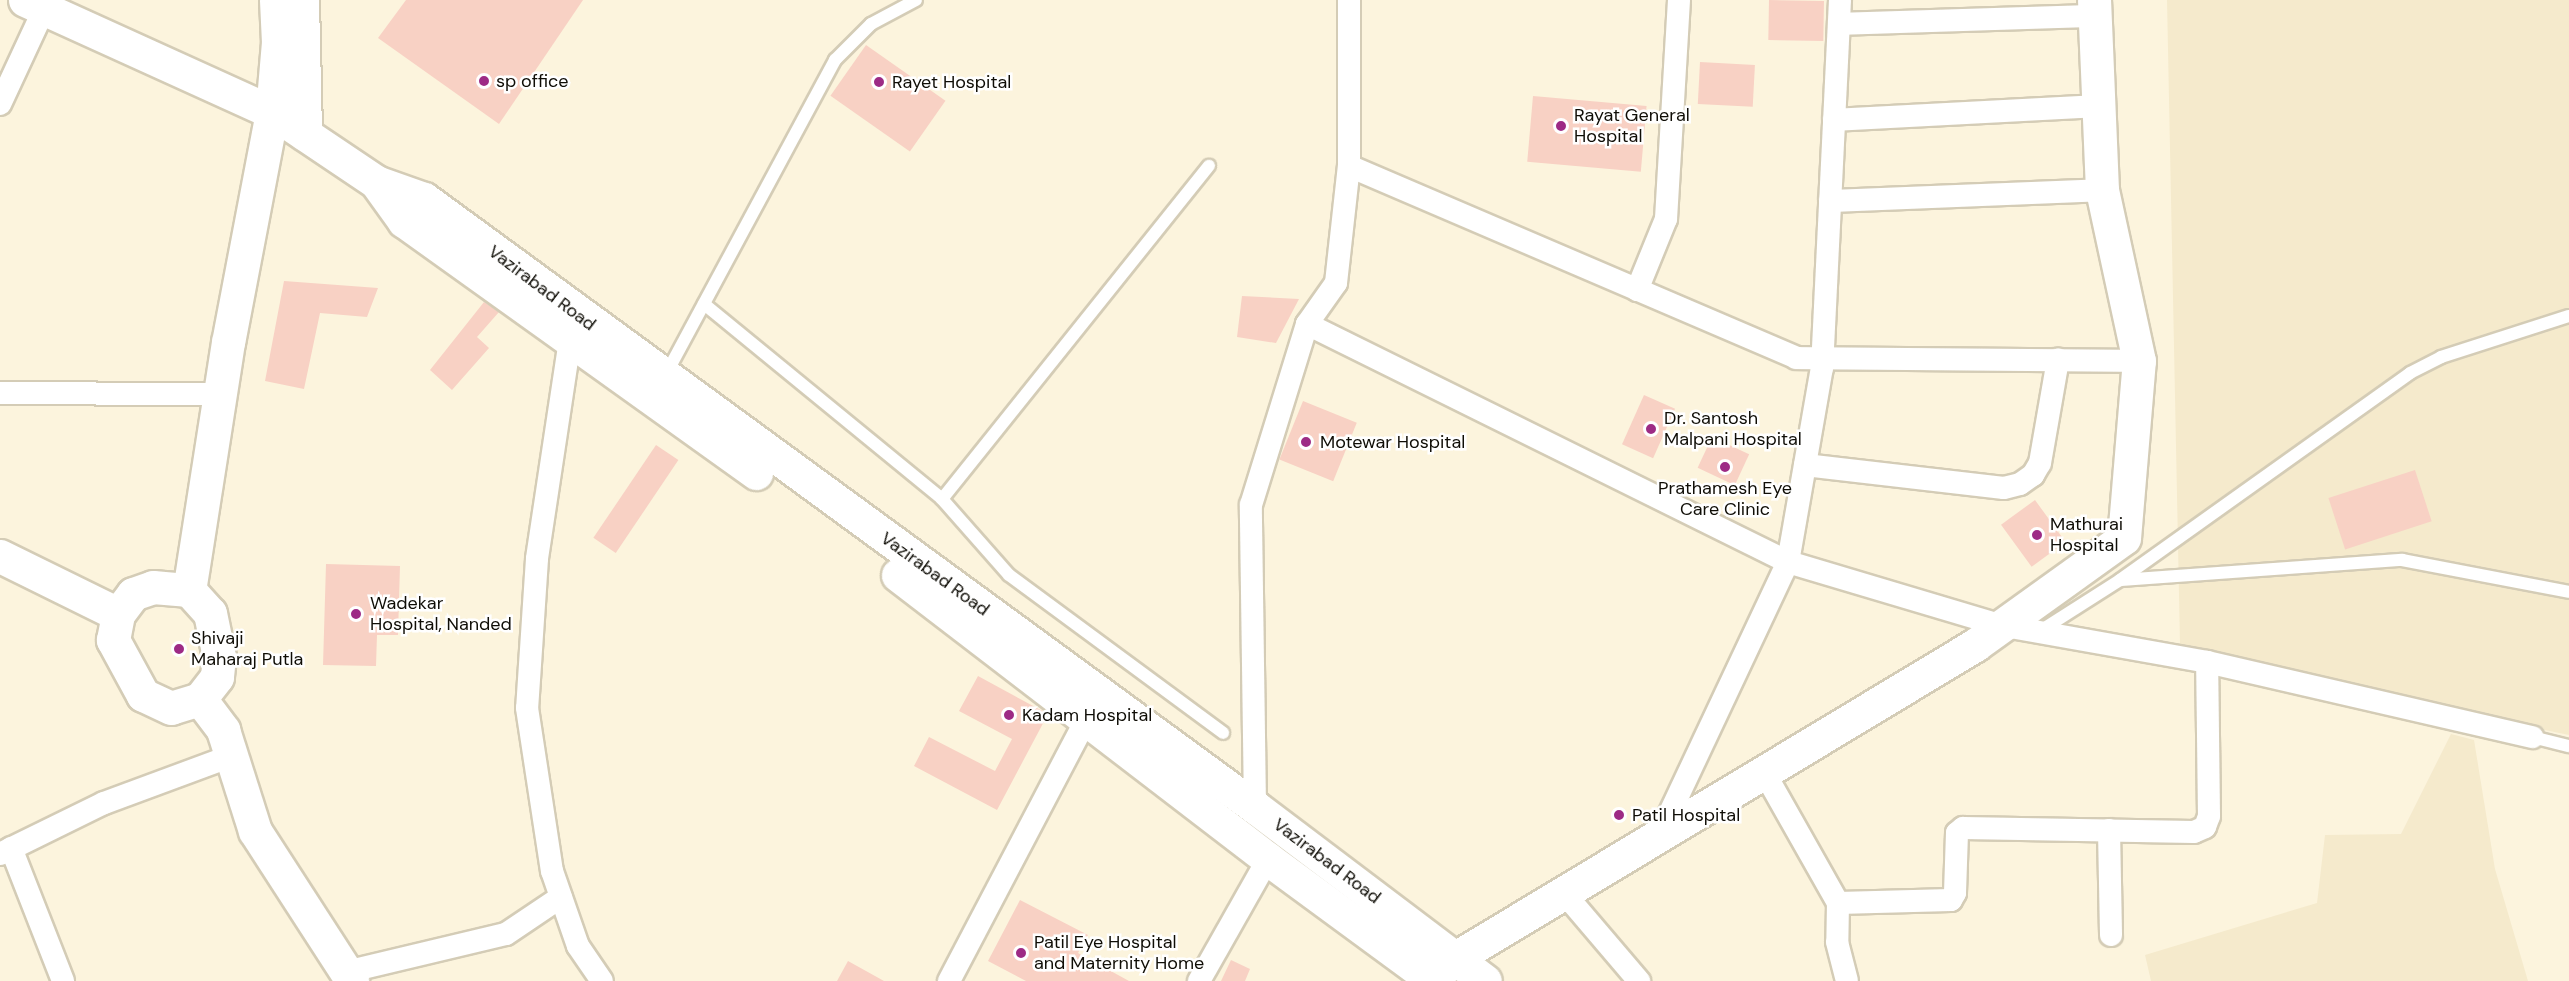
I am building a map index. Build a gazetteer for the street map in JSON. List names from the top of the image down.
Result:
{
  "streets": {
    "main road": ["Vazirabad Road"]
  },
  "places": [
    "sp office",
    "Rayet Hospital",
    "Rayat General Hospital",
    "Dr. Santosh Malpani Hospital",
    "Motewar Hospital",
    "Prathamesh Eye Care Clinic",
    "Mathurai Hospital",
    "Wadekar Hospital, Nanded",
    "Shivaji Maharaj Putla",
    "Kadam Hospital",
    "Patil Hospital",
    "Patil Eye Hospital and Maternity Home"
  ]
}
